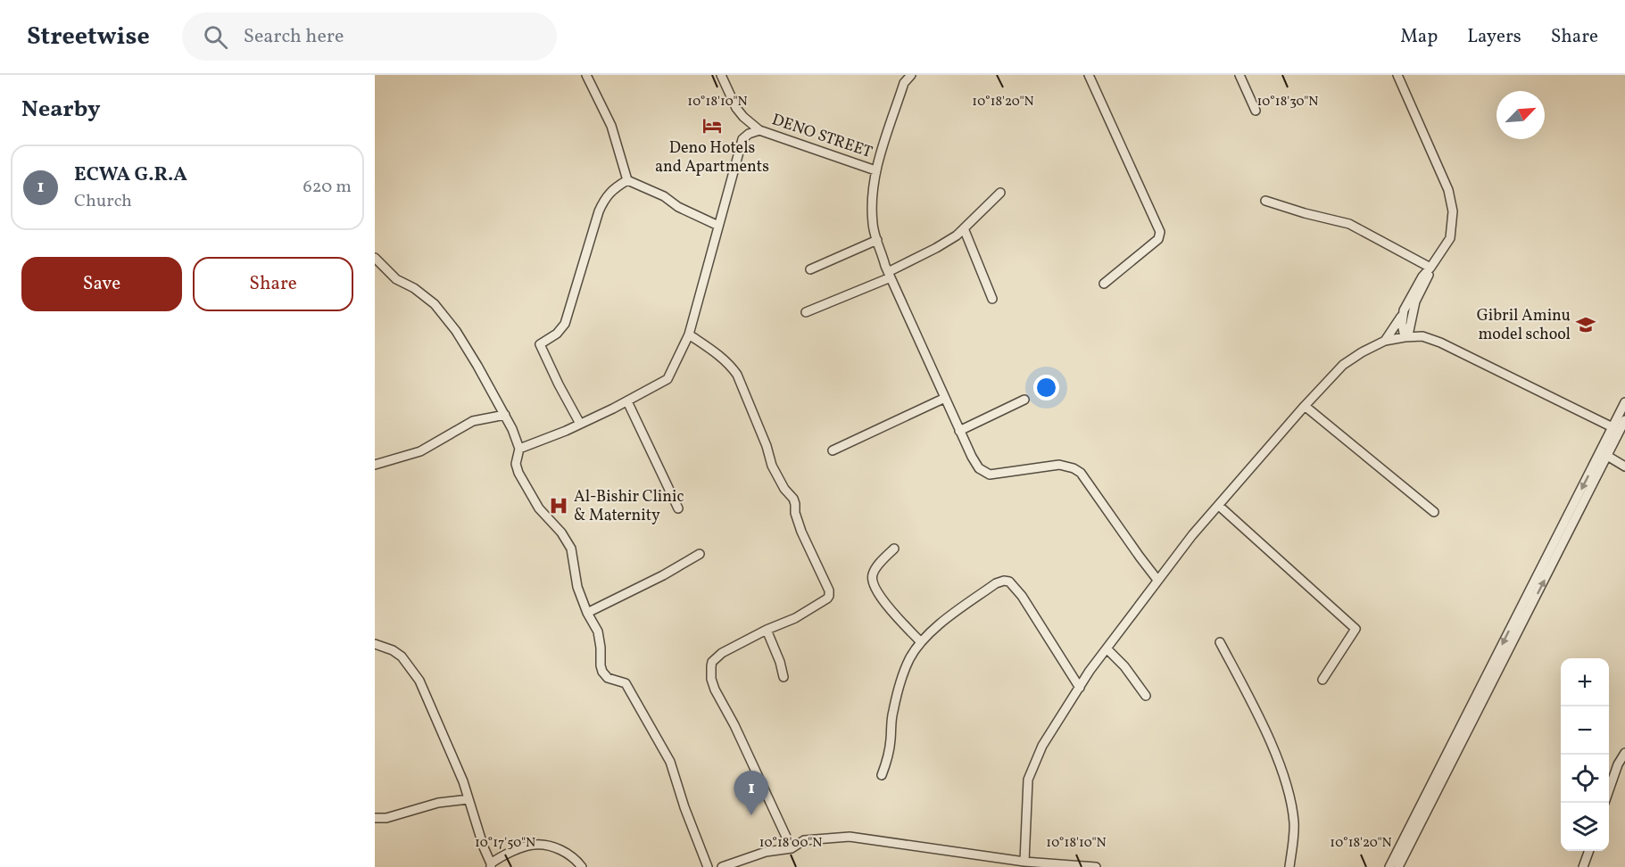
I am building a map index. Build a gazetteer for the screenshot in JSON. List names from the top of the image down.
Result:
{
  "streets": {
    "street": ["DENO STREET"]
  },
  "places": {
    "hotel": ["Deno Hotels and Apartments"],
    "school or university": ["Gibril Aminu model school"],
    "hospital": ["Al-Bishir Clinic & Maternity"]
  },
  "north": "top right",
  "page": {
    "header": "Streetwise",
    "search": "Search here",
    "nav": ["Map", "Layers", "Share"],
    "heading": "Nearby",
    "list": [
      {
        "mark": "1",
        "name": "ECWA G.R.A",
        "note": "Church",
        "value": "620 m"
      }
    ],
    "buttons": ["Save", "Share"],
    "map_buttons": ["+", "−"],
    "pins": "1"
  },
  "coordinates": [
    "10°18'10\"N",
    "10°18'20\"N",
    "10°18'30\"N",
    "10°17'50\"N",
    "10°18'00\"N"
  ]
}
